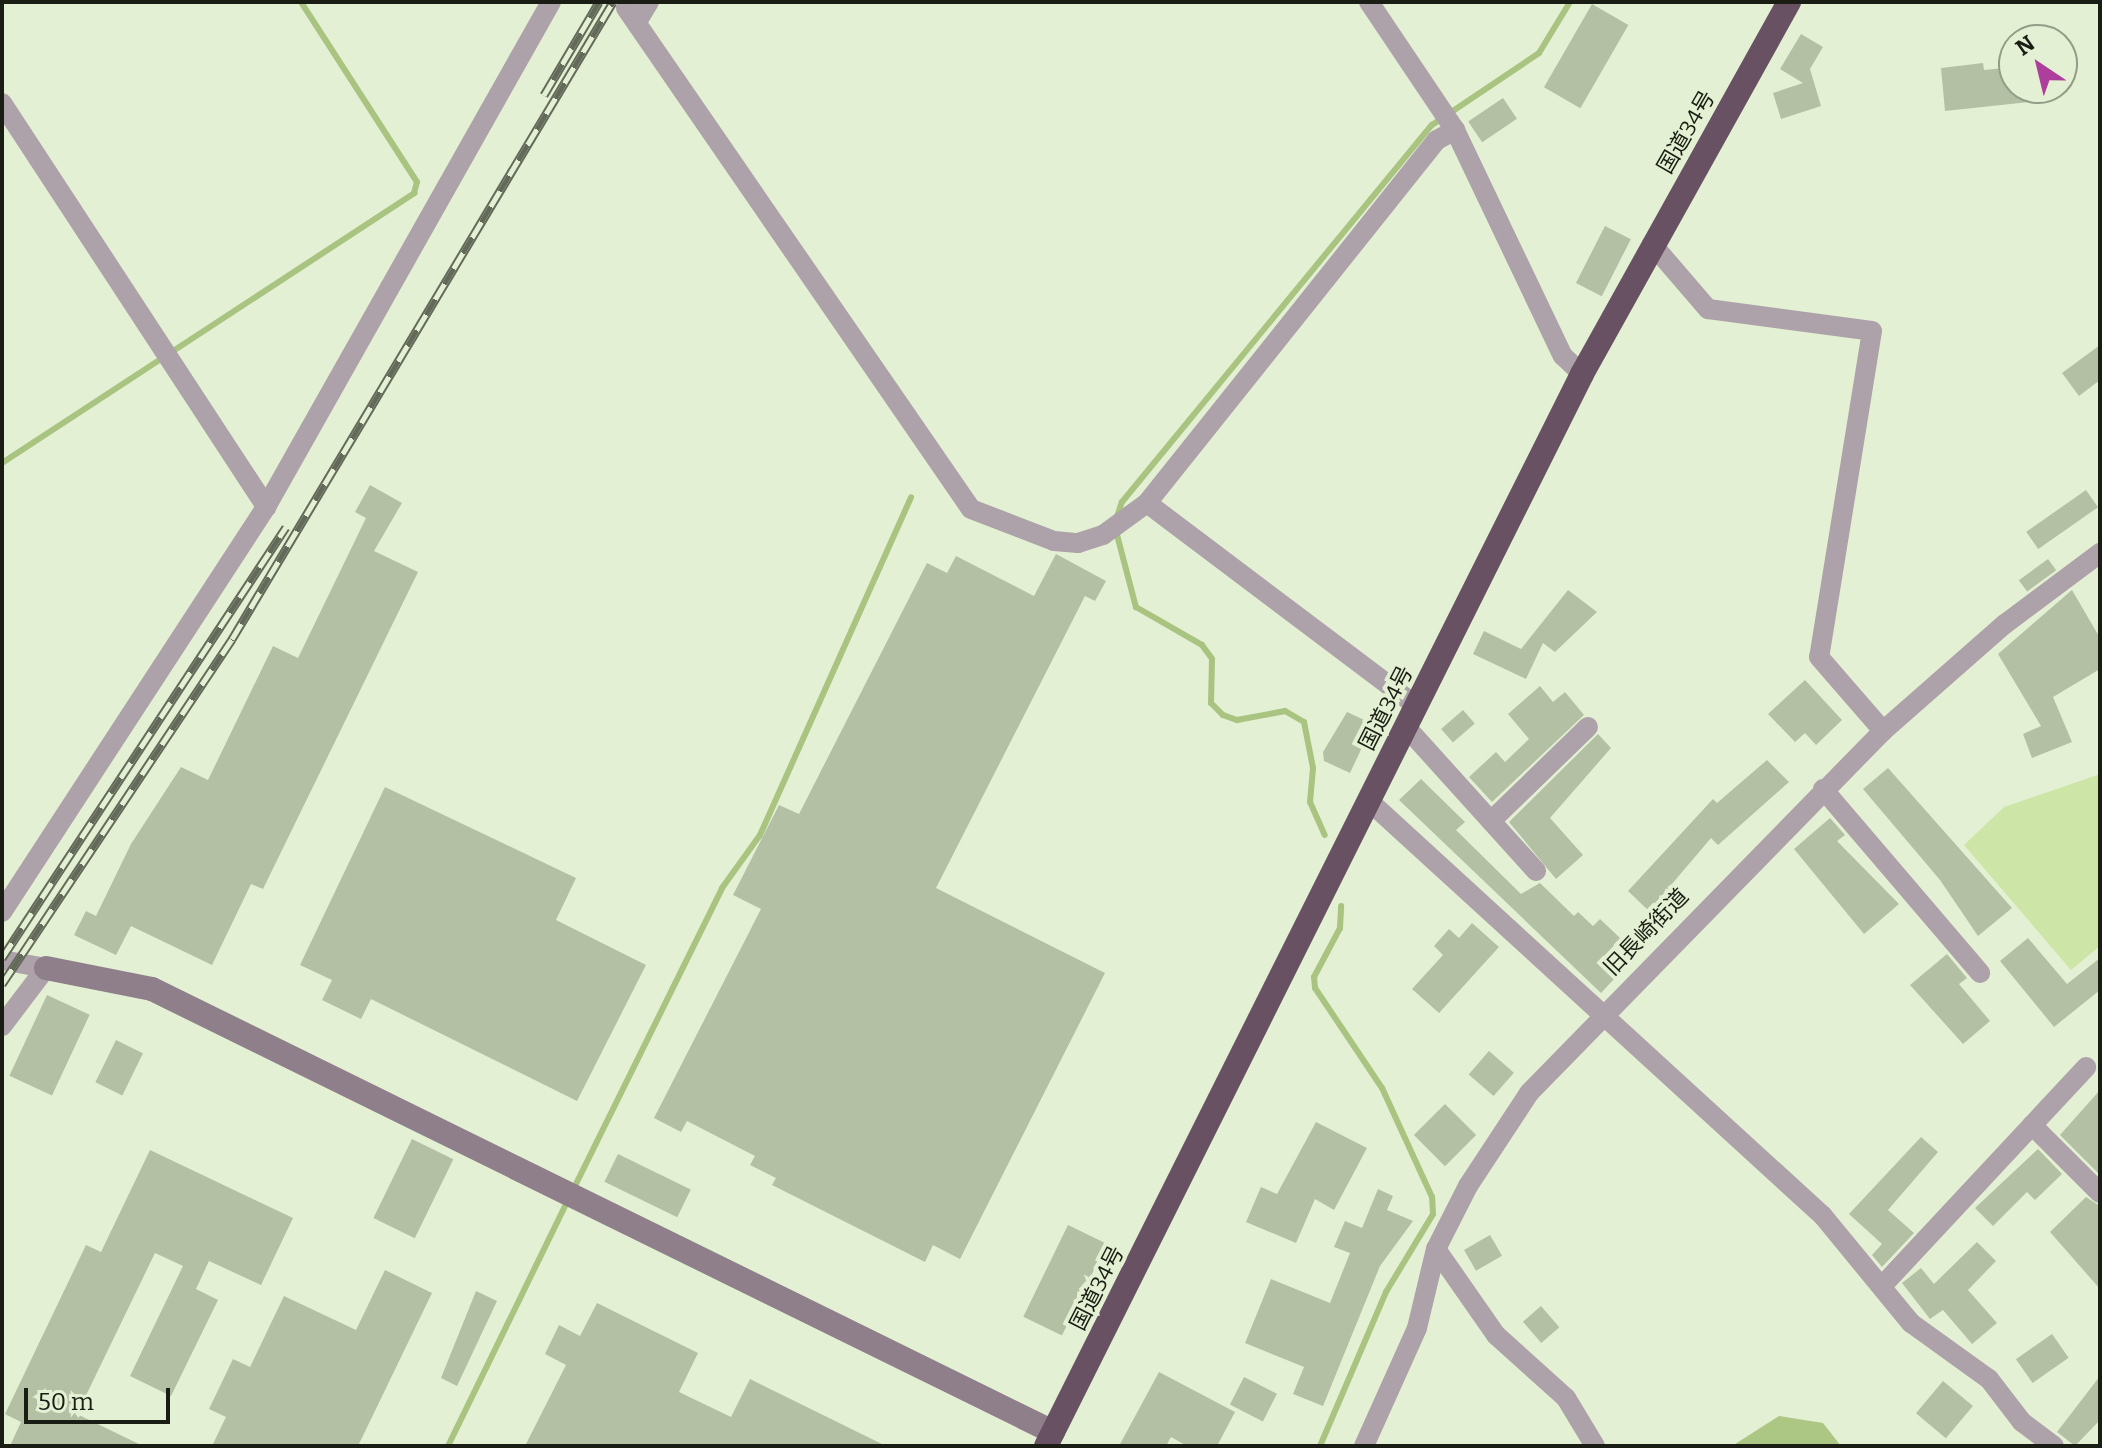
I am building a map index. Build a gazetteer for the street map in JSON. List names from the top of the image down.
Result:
{
  "streets": {
    "highway": ["国道34号"],
    "street": ["旧長崎街道"]
  },
  "scale_bar": "50 m",
  "north": "top left"
}
